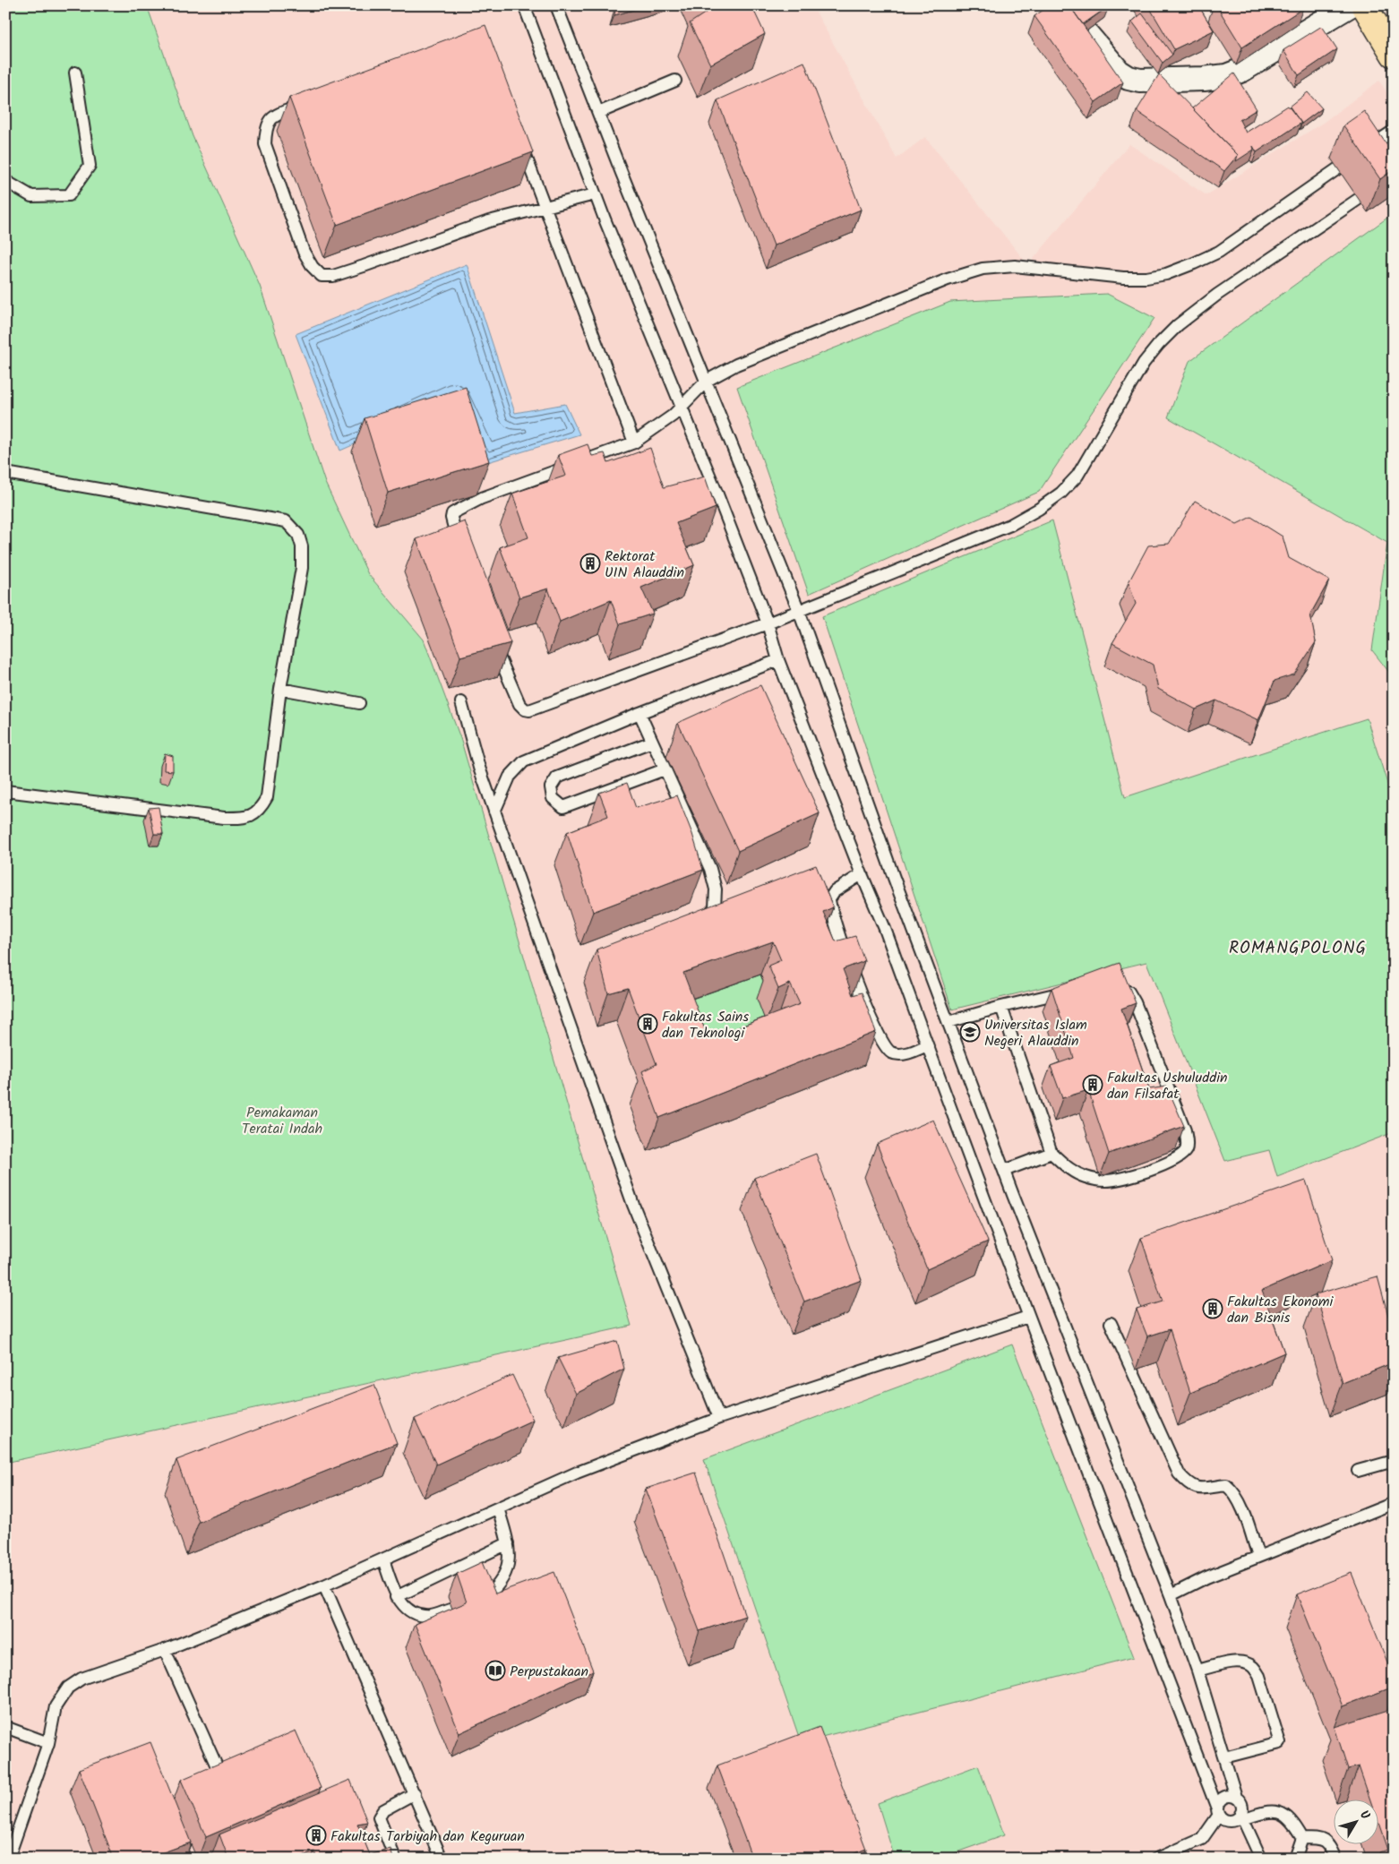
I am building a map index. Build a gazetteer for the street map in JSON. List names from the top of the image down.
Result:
{
  "districts": ["ROMANGPOLONG"],
  "parks": ["Pemakaman Teratai Indah"],
  "places": {
    "building": [
      "Rektorat UIN Alauddin",
      "Fakultas Sains dan Teknologi",
      "Fakultas Ushuluddin dan Filsafat",
      "Fakultas Ekonomi dan Bisnis",
      "Fakultas Tarbiyah dan Keguruan"
    ],
    "school or university": ["Universitas Islam Negeri Alauddin"],
    "library": ["Perpustakaan"]
  },
  "north": "top right"
}
